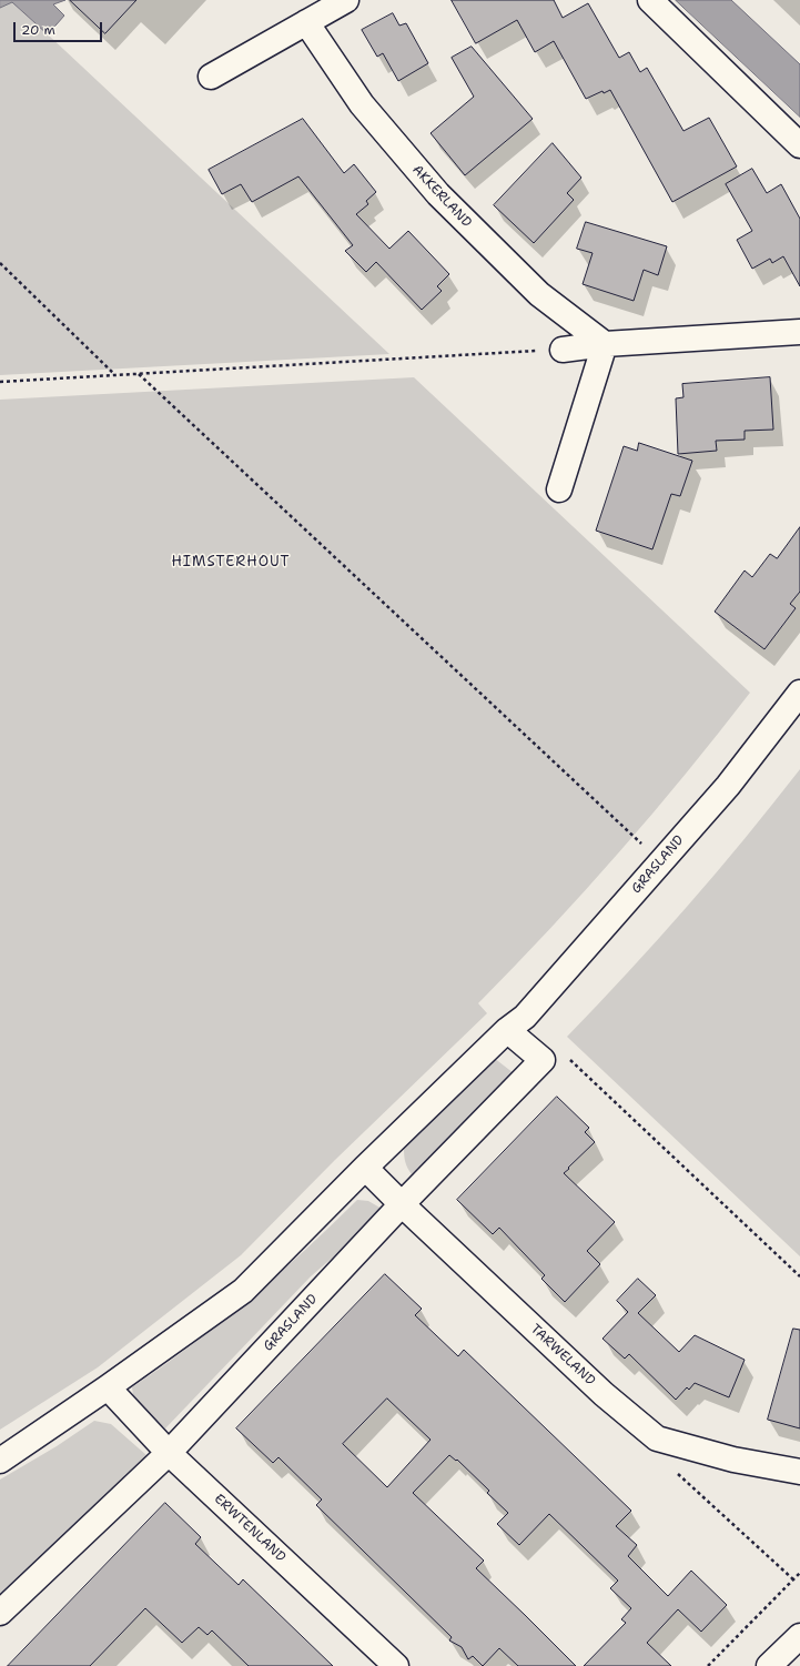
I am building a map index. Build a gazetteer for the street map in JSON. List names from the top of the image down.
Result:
{
  "streets": {
    "street": [
      "AKKERLAND",
      "GRASLAND",
      "TARWELAND",
      "ERWTENLAND"
    ]
  },
  "crossings": [
    ["GRASLAND", "TARWELAND"],
    ["GRASLAND", "ERWTENLAND"]
  ],
  "districts": ["HIMSTERHOUT"],
  "scale_bar": "20 m"
}
